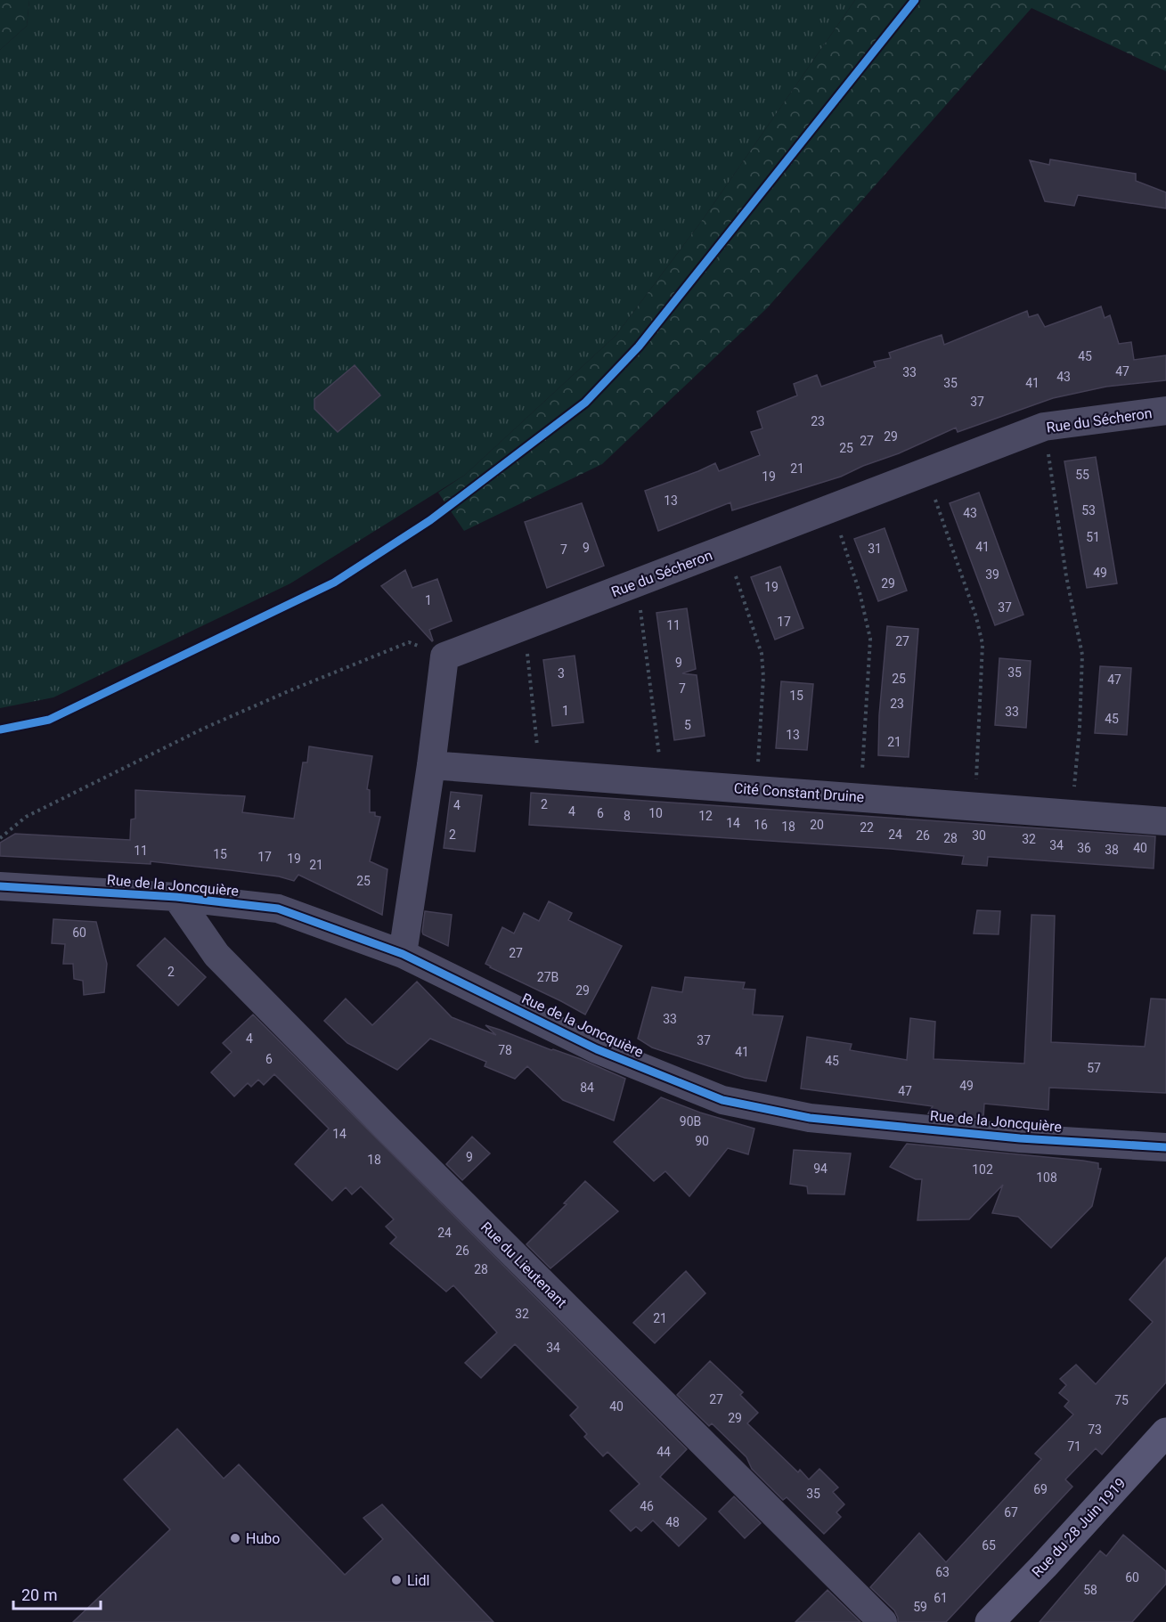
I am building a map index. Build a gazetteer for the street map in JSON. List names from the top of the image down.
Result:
{
  "streets": {
    "main road": ["Rue du 28 Juin 1919"],
    "street": [
      "Rue du Sécheron",
      "Cité Constant Druine",
      "Rue de la Joncquière",
      "Rue du Lieutenant"
    ]
  },
  "crossings": [
    ["Rue de la Joncquière", "Rue du Lieutenant"]
  ],
  "places": ["Hubo", "Lidl"],
  "house_numbers": [
    "45",
    "47",
    "33",
    "43",
    "35",
    "41",
    "37",
    "23",
    "29",
    "27",
    "25",
    "21",
    "55",
    "19",
    "13",
    "53",
    "43",
    "51",
    "41",
    "9",
    "31",
    "7",
    "49",
    "39",
    "29",
    "19",
    "1",
    "37",
    "17",
    "11",
    "27",
    "9",
    "35",
    "3",
    "25",
    "47",
    "7",
    "15",
    "23",
    "1",
    "33",
    "45",
    "5",
    "13",
    "21",
    "2",
    "4",
    "4",
    "6",
    "10",
    "8",
    "12",
    "14",
    "16",
    "20",
    "18",
    "22",
    "2",
    "24",
    "26",
    "30",
    "28",
    "32",
    "34",
    "36",
    "40",
    "38",
    "11",
    "15",
    "17",
    "19",
    "21",
    "25",
    "60",
    "27",
    "2",
    "27B",
    "29",
    "33",
    "4",
    "37",
    "78",
    "41",
    "6",
    "45",
    "57",
    "49",
    "84",
    "47",
    "90B",
    "14",
    "90",
    "9",
    "18",
    "94",
    "102",
    "108",
    "24",
    "26",
    "28",
    "32",
    "21",
    "34",
    "27",
    "75",
    "40",
    "29",
    "73",
    "71",
    "44",
    "69",
    "35",
    "46",
    "67",
    "48",
    "65",
    "63",
    "60",
    "58",
    "61",
    "59"
  ],
  "scale_bar": "20 m"
}
